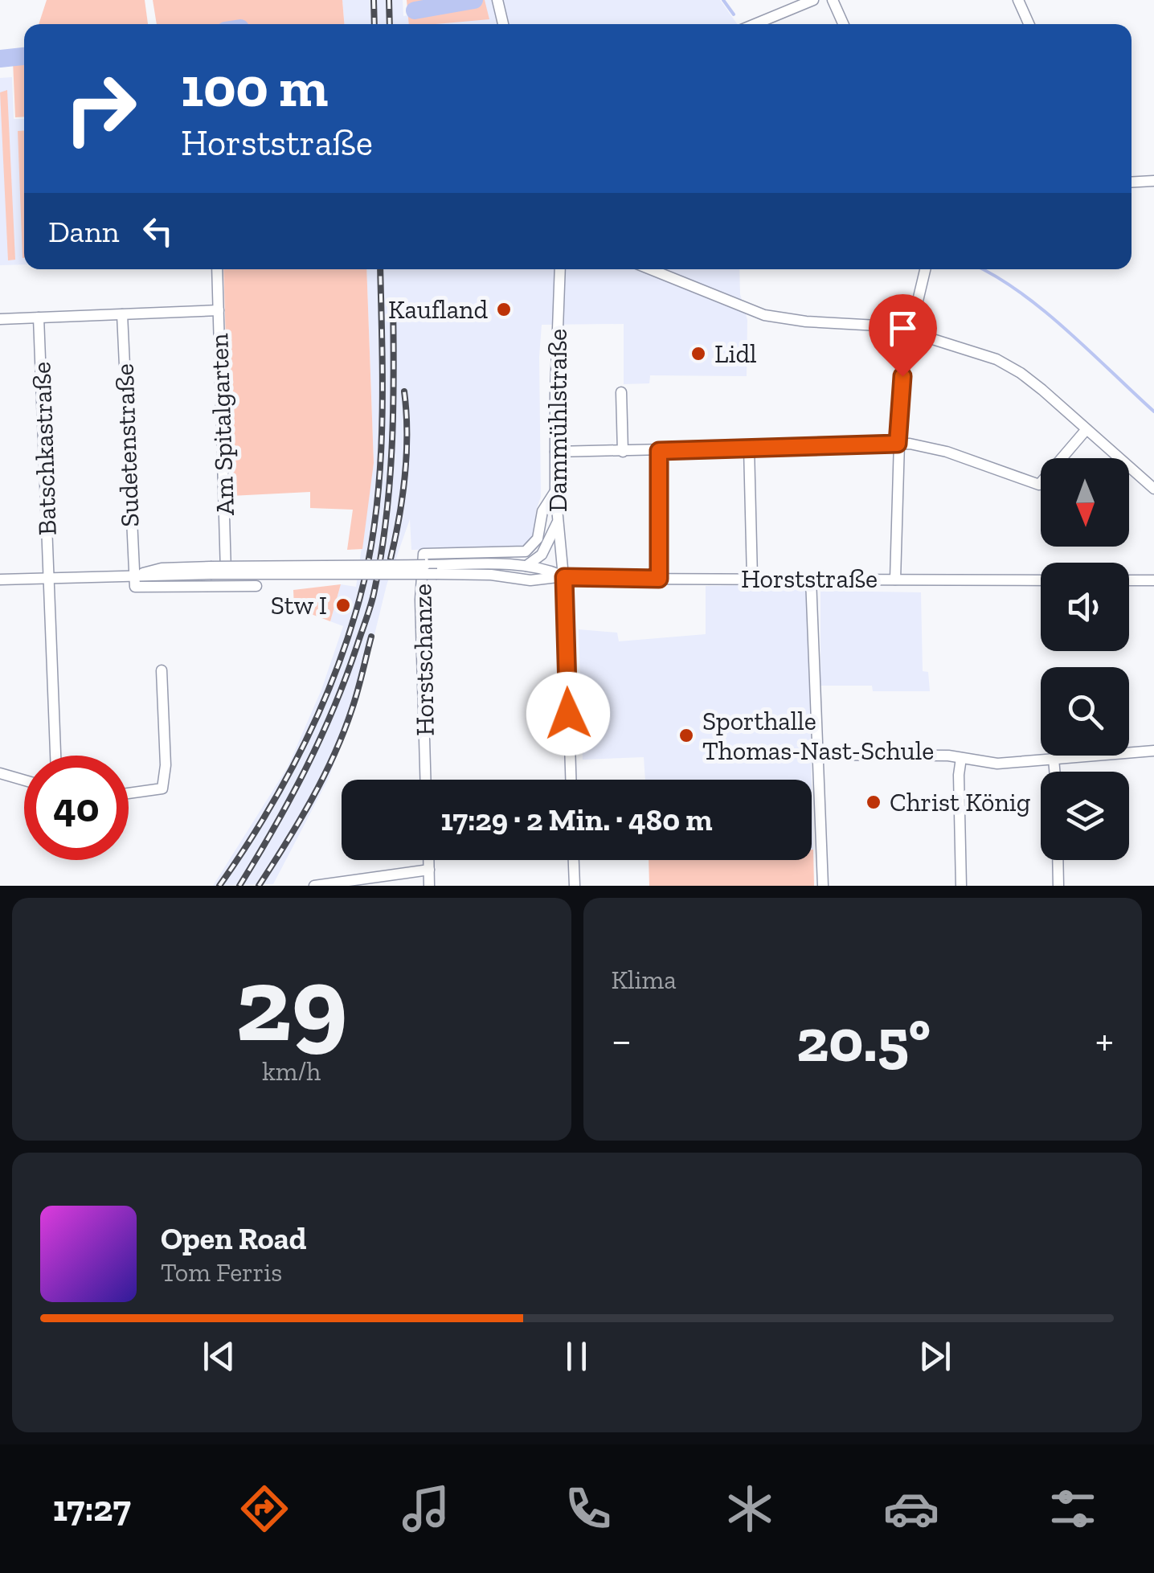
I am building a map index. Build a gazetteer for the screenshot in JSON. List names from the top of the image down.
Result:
{
  "streets": {
    "street": [
      "Dammühlstraße",
      "Am Spitalgarten",
      "Sudetenstraße",
      "Batschkastraße",
      "Horststraße",
      "Horstschanze"
    ]
  },
  "crossings": [
    ["Dammühlstraße", "Horststraße"],
    ["Dammühlstraße", "Horstschanze"],
    ["Am Spitalgarten", "Horststraße"],
    ["Sudetenstraße", "Horststraße"],
    ["Batschkastraße", "Horststraße"]
  ],
  "places": [
    "Kaufland",
    "Lidl",
    "Stw I",
    "Sporthalle Thomas-Nast-Schule",
    "Christ König"
  ],
  "north": "bottom",
  "page": {
    "turn": ["100 m", "Horststraße"],
    "then": "Dann",
    "limit": "40",
    "trip": "17:29 · 2 Min. · 480 m",
    "tile": [
      ["29", "km/h"],
      "Klima"
    ],
    "heat": ["−", "20.5°", "+"],
    "song": ["Open Road", "Tom Ferris"],
    "tabs": "17:27"
  }
}
